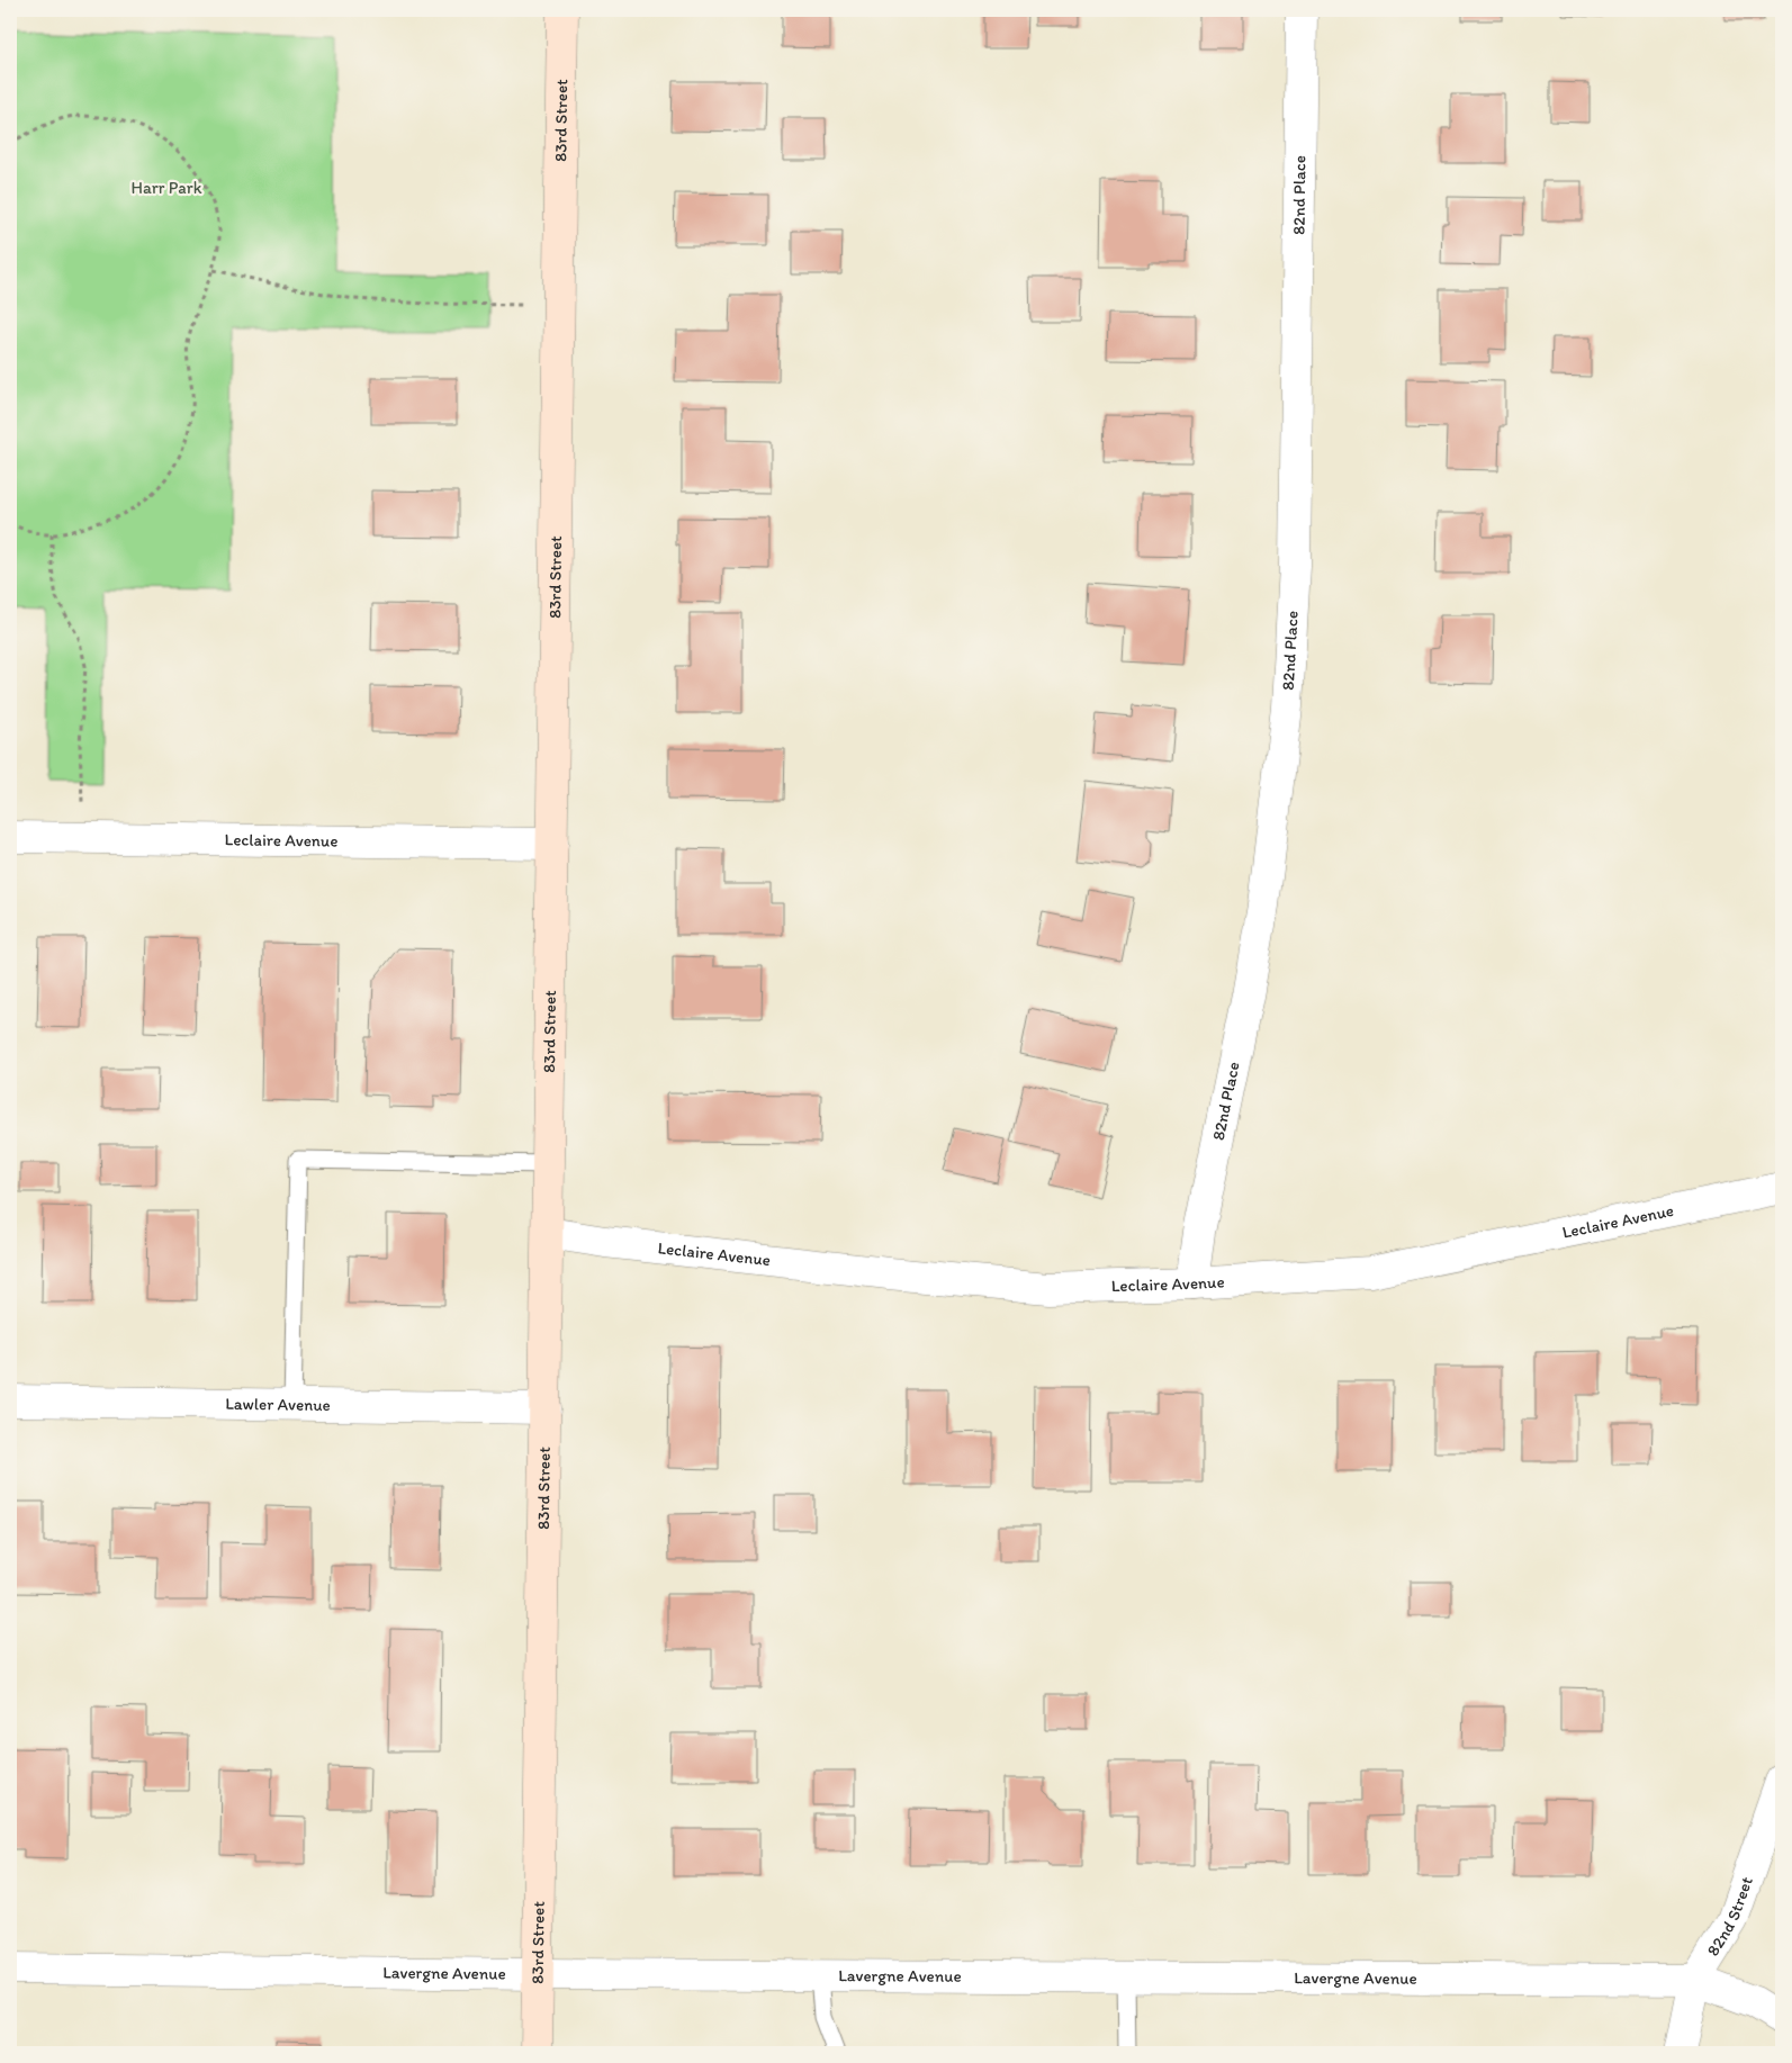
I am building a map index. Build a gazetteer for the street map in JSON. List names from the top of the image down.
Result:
{
  "streets": {
    "street": [
      "83rd Street",
      "82nd Place",
      "Leclaire Avenue",
      "Lawler Avenue",
      "82nd Street",
      "Lavergne Avenue"
    ]
  },
  "crossings": [
    ["83rd Street", "Leclaire Avenue"],
    ["83rd Street", "Lawler Avenue"],
    ["83rd Street", "Lavergne Avenue"],
    ["82nd Place", "Leclaire Avenue"],
    ["82nd Street", "Lavergne Avenue"]
  ],
  "parks": ["Harr Park"]
}
